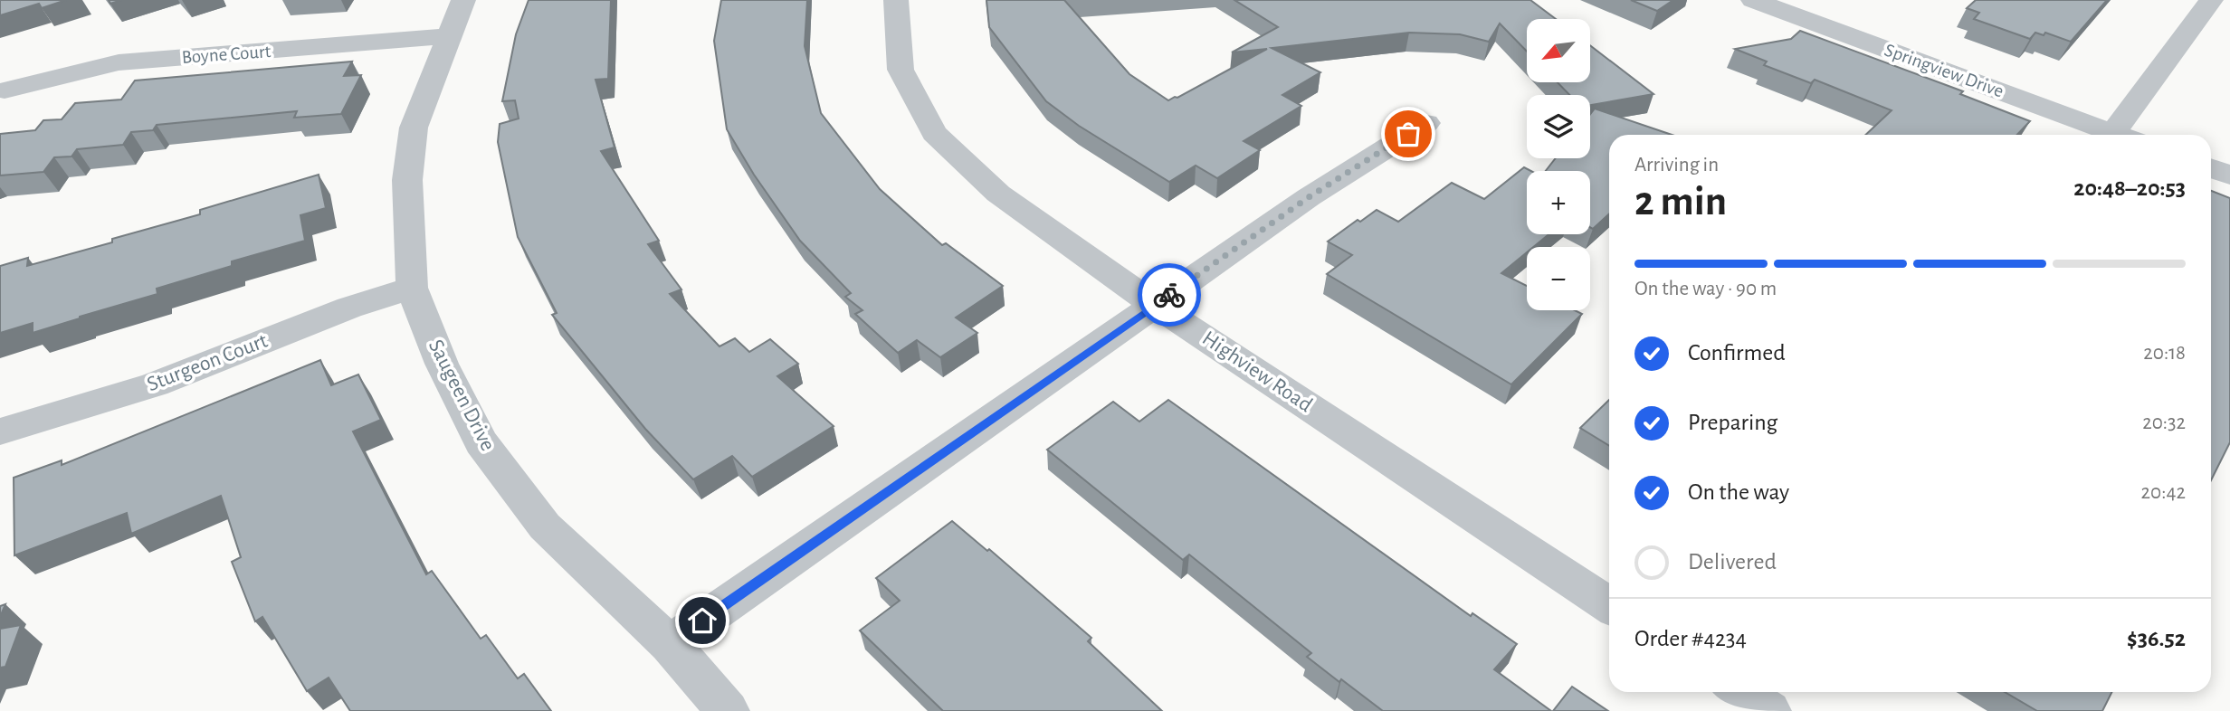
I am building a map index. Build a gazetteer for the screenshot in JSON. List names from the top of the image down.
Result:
{
  "streets": {
    "street": [
      "Boyne Court",
      "Springview Drive",
      "Sturgeon Court",
      "Highview Road",
      "Saugeen Drive"
    ]
  },
  "crossings": [
    ["Boyne Court", "Saugeen Drive"],
    ["Sturgeon Court", "Saugeen Drive"]
  ],
  "north": "bottom left",
  "page": {
    "map_buttons": ["+", "−"],
    "heading": ["2 min", "Arriving in", "20:48–20:53"],
    "panel": ["Order #4234", "$36.52"],
    "bar": "On the way · 90 m",
    "list": [
      ["Confirmed", "20:18"],
      ["Preparing", "20:32"],
      ["On the way", "20:42"],
      "Delivered"
    ]
  }
}
